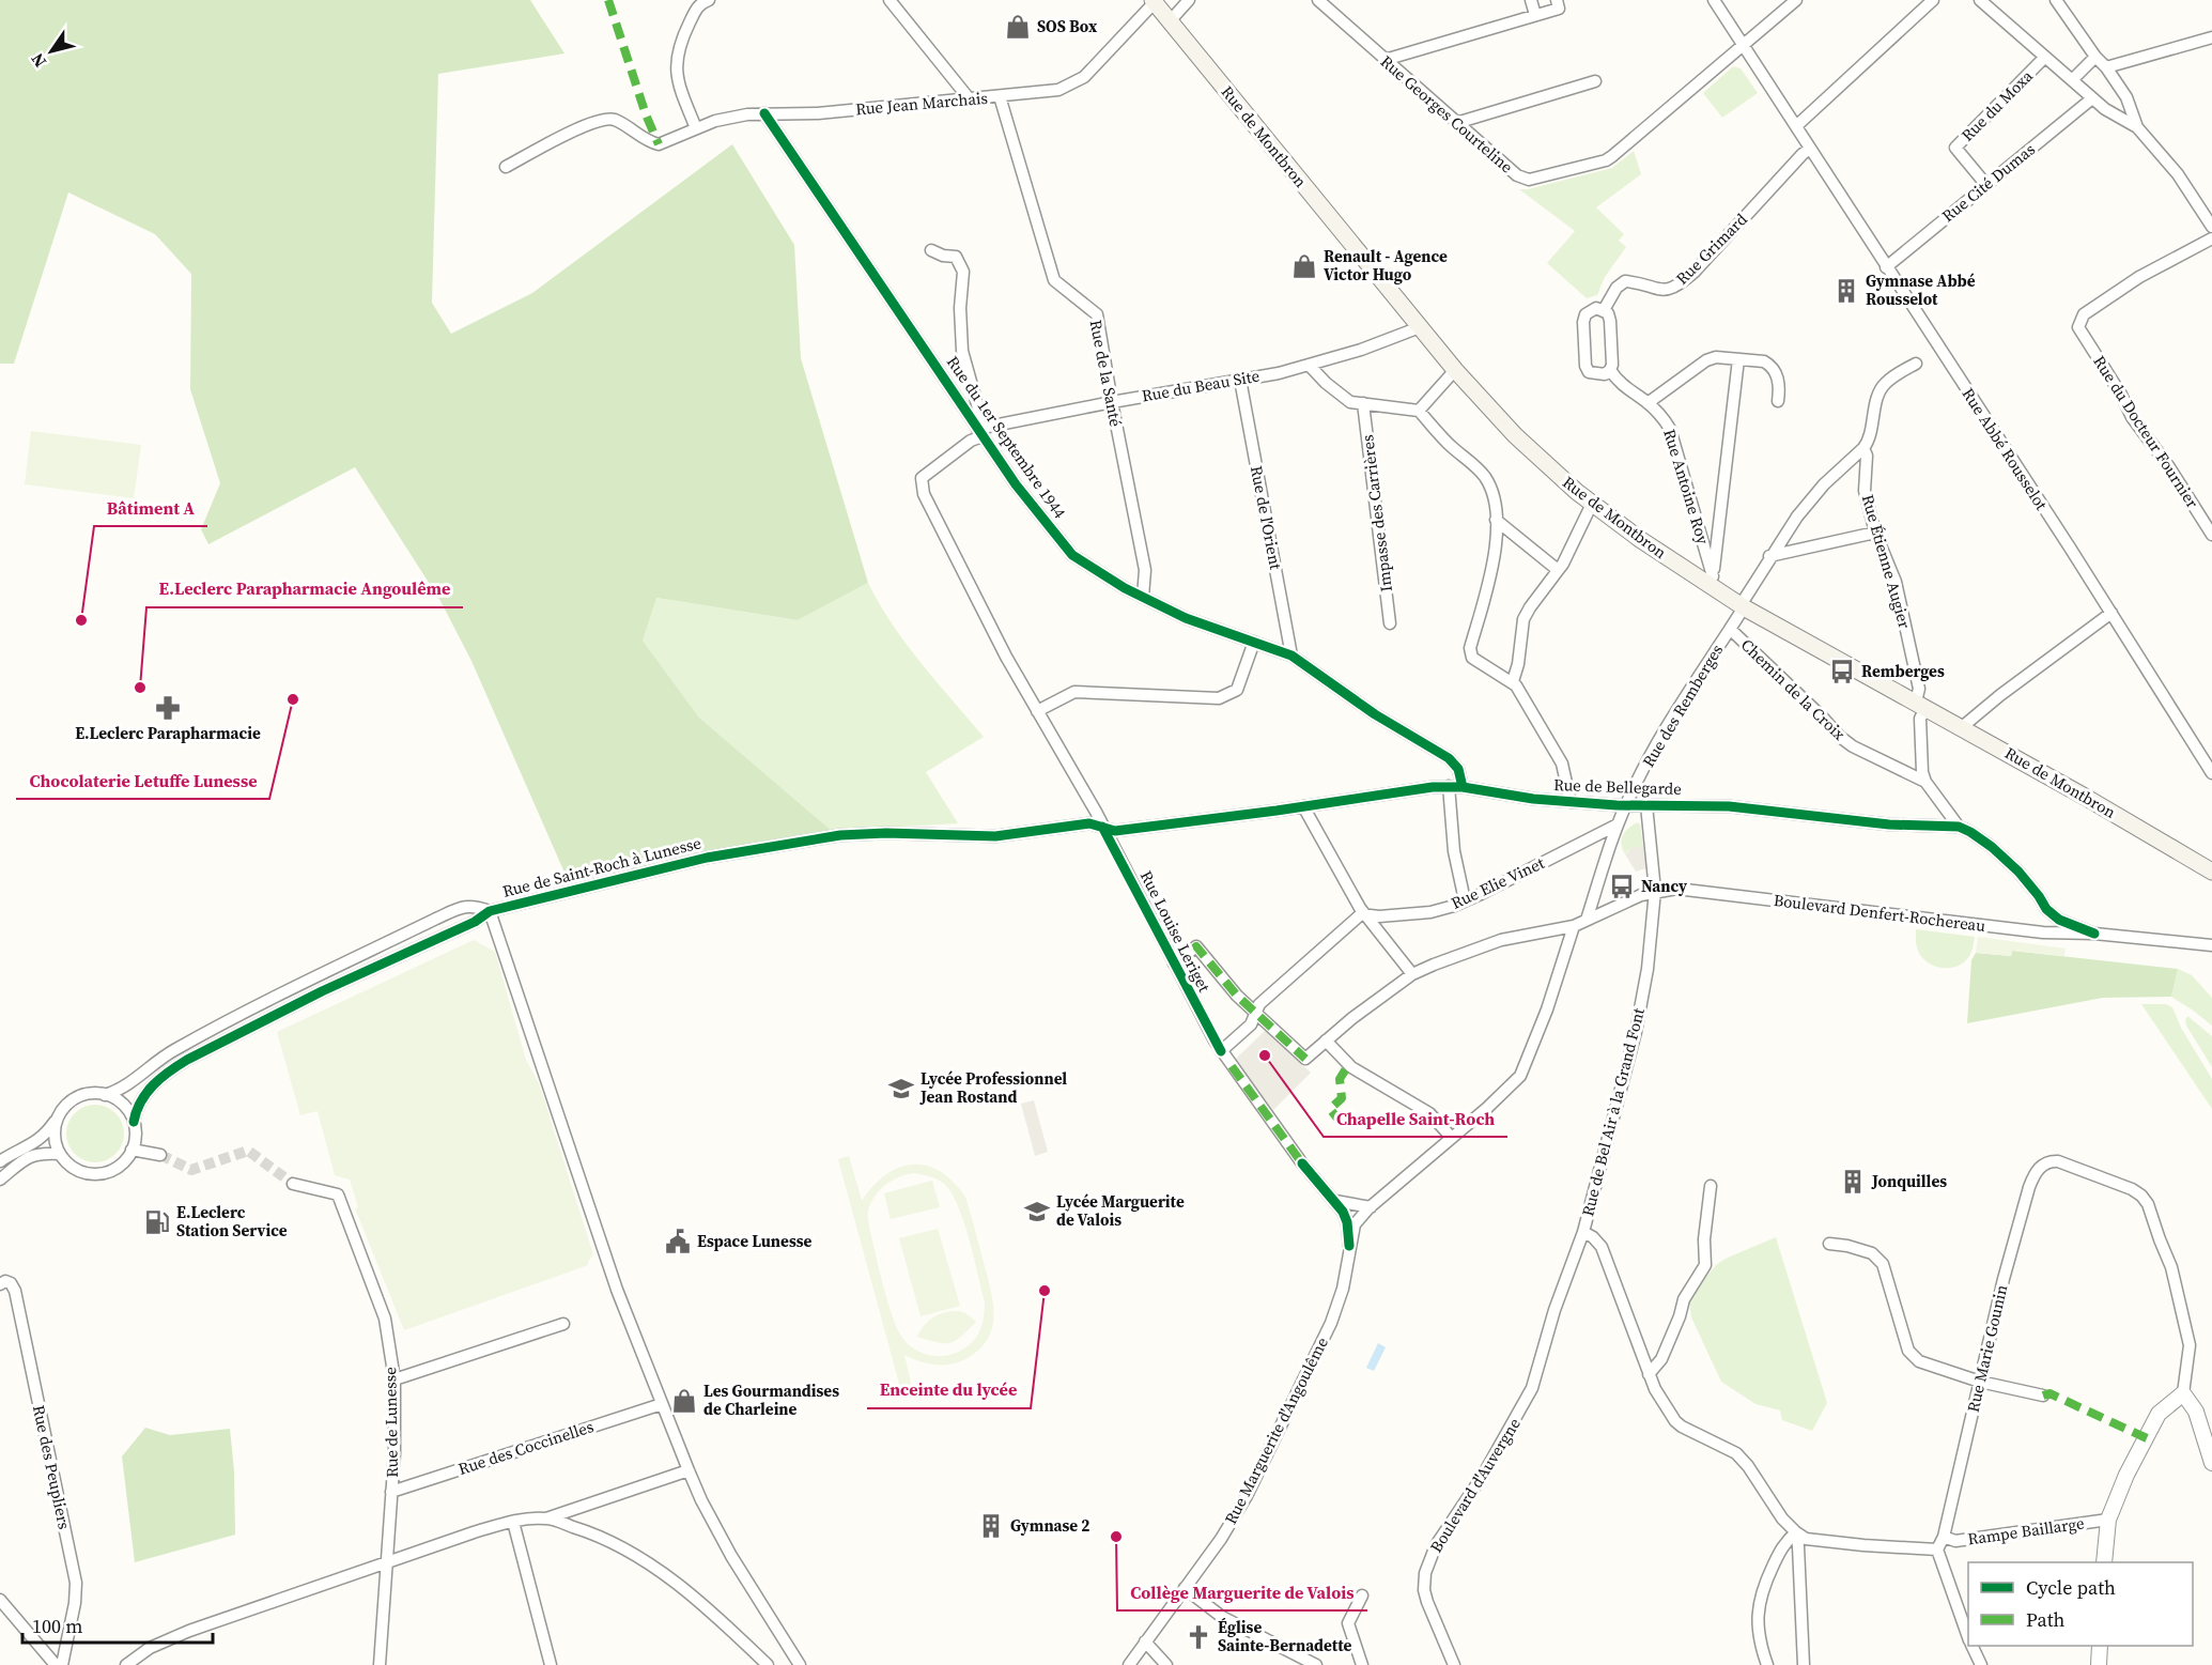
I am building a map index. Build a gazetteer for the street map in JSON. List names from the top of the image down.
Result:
{
  "streets": {
    "main road": ["Rue de Montbron"],
    "street": [
      "Rue Jean Marchais",
      "Rue du Moxa",
      "Rue Georges Courteline",
      "Rue Cité Dumas",
      "Rue Grimard",
      "Rue de la Santé",
      "Rue du Beau Site",
      "Rue du Docteur Fournier",
      "Rue du 1er Septembre 1944",
      "Rue Abbé Rousselot",
      "Rue Antoine Roy",
      "Impasse des Carrières",
      "Rue de l'Orient",
      "Rue Étienne Augier",
      "Chemin de la Croix",
      "Rue des Remberges",
      "Rue de Bellegarde",
      "Rue de Saint-Roch à Lunesse",
      "Rue Elie Vinet",
      "Boulevard Denfert-Rochereau",
      "Rue Louise Leriget",
      "Rue de Bel Air à la Grand Font",
      "Rue Marie Gounin",
      "Rue de Lunesse",
      "Rue Marguerite d'Angoulême",
      "Rue des Coccinelles",
      "Rue des Peupliers",
      "Boulevard d'Auvergne",
      "Rampe Baillarge"
    ]
  },
  "crossings": [
    ["Rue Jean Marchais", "Rue de Montbron"],
    ["Rue Jean Marchais", "Rue de la Santé"],
    ["Rue Jean Marchais", "Rue du 1er Septembre 1944"],
    ["Rue du Moxa", "Rue Cité Dumas"],
    ["Rue Georges Courteline", "Rue Abbé Rousselot"],
    ["Rue de Montbron", "Rue du Beau Site"],
    ["Rue de Montbron", "Rue Antoine Roy"],
    ["Rue de Montbron", "Rue Étienne Augier"],
    ["Rue de Montbron", "Rue des Remberges"],
    ["Rue Cité Dumas", "Rue Abbé Rousselot"],
    ["Rue Grimard", "Rue Abbé Rousselot"],
    ["Rue Grimard", "Rue Antoine Roy"],
    ["Rue de la Santé", "Rue du Beau Site"],
    ["Rue de la Santé", "Rue du 1er Septembre 1944"],
    ["Rue du Beau Site", "Rue du 1er Septembre 1944"],
    ["Rue du Beau Site", "Rue de l'Orient"],
    ["Rue du Beau Site", "Rue Louise Leriget"],
    ["Rue du 1er Septembre 1944", "Rue de l'Orient"],
    ["Rue du 1er Septembre 1944", "Rue de Bellegarde"],
    ["Rue du 1er Septembre 1944", "Rue Louise Leriget"],
    ["Rue Étienne Augier", "Chemin de la Croix"],
    ["Rue Étienne Augier", "Rue des Remberges"],
    ["Chemin de la Croix", "Rue des Remberges"],
    ["Rue des Remberges", "Rue de Bellegarde"],
    ["Rue des Remberges", "Rue Elie Vinet"],
    ["Rue des Remberges", "Boulevard Denfert-Rochereau"],
    ["Rue de Bellegarde", "Rue de Saint-Roch à Lunesse"],
    ["Rue de Bellegarde", "Boulevard Denfert-Rochereau"],
    ["Rue de Bellegarde", "Rue Louise Leriget"],
    ["Rue de Bellegarde", "Rue de Bel Air à la Grand Font"],
    ["Rue de Saint-Roch à Lunesse", "Rue Louise Leriget"],
    ["Boulevard Denfert-Rochereau", "Rue de Bel Air à la Grand Font"],
    ["Rue Louise Leriget", "Rue Marguerite d'Angoulême"],
    ["Rue de Bel Air à la Grand Font", "Boulevard d'Auvergne"],
    ["Rue Marie Gounin", "Rampe Baillarge"],
    ["Rue de Lunesse", "Rue des Coccinelles"]
  ],
  "places": {
    "shop": ["SOS Box", "Renault - Agence Victor Hugo", "Les Gourmandises de Charleine"],
    "building": ["Gymnase Abbé Rousselot", "Jonquilles", "Gymnase 2"],
    "other": [
      "Bâtiment A",
      "E.Leclerc Parapharmacie Angoulême",
      "Chocolaterie Letuffe Lunesse",
      "Chapelle Saint-Roch",
      "Enceinte du lycée",
      "Collège Marguerite de Valois"
    ],
    "bus stop": ["Remberges", "Nancy"],
    "pharmacy": ["E.Leclerc Parapharmacie"],
    "school or university": ["Lycée Professionnel Jean Rostand", "Lycée Marguerite de Valois"],
    "fuel station": ["E.Leclerc Station Service"],
    "public building": ["Espace Lunesse"],
    "church": ["Église Sainte-Bernadette"]
  },
  "legend": ["Cycle path", "Path"],
  "scale_bar": "100 m",
  "north": "bottom left"
}
